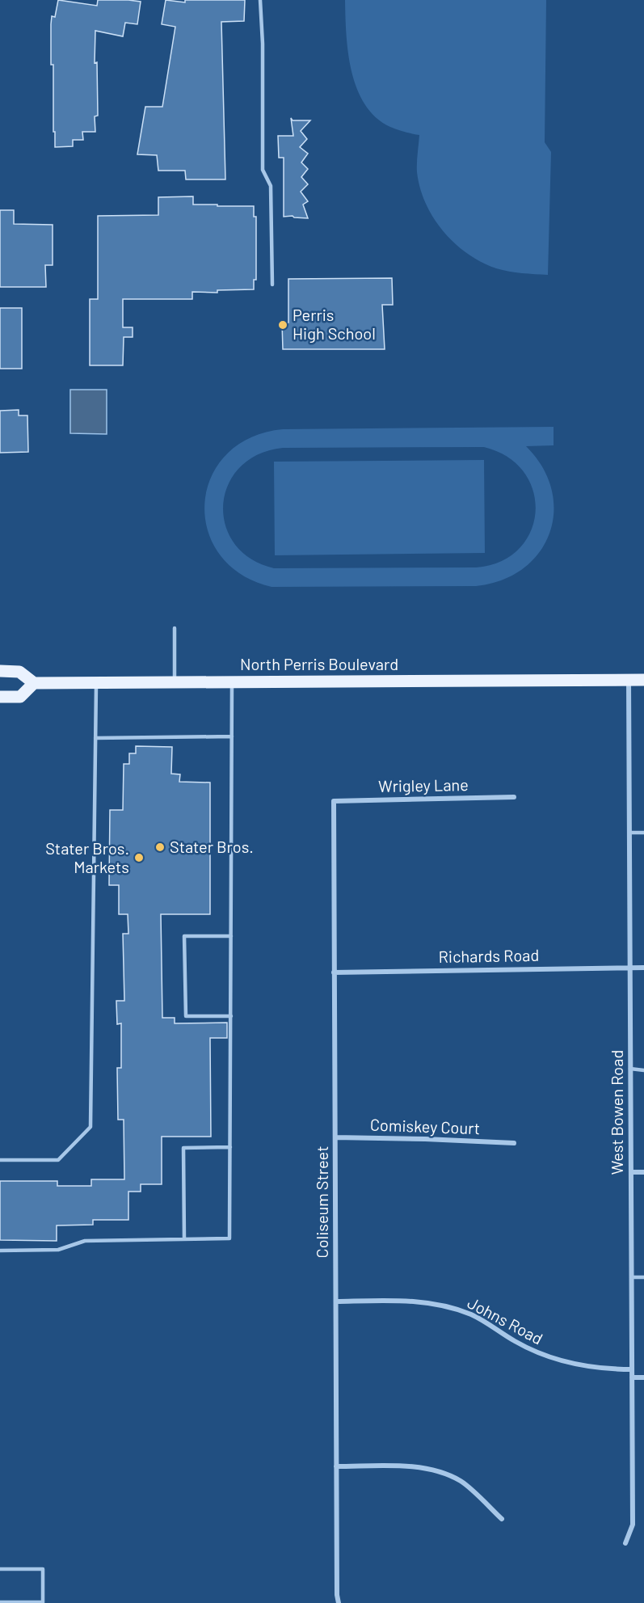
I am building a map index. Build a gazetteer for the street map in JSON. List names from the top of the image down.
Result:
{
  "streets": {
    "main road": ["North Perris Boulevard"],
    "street": [
      "Wrigley Lane",
      "Richards Road",
      "West Bowen Road",
      "Comiskey Court",
      "Coliseum Street",
      "Johns Road"
    ]
  },
  "crossings": [
    ["North Perris Boulevard", "West Bowen Road"],
    ["Wrigley Lane", "Coliseum Street"],
    ["Richards Road", "West Bowen Road"],
    ["Richards Road", "Coliseum Street"],
    ["West Bowen Road", "Johns Road"],
    ["Comiskey Court", "Coliseum Street"],
    ["Coliseum Street", "Johns Road"]
  ],
  "places": ["Perris High School", "Stater Bros.", "Stater Bros. Markets"]
}
